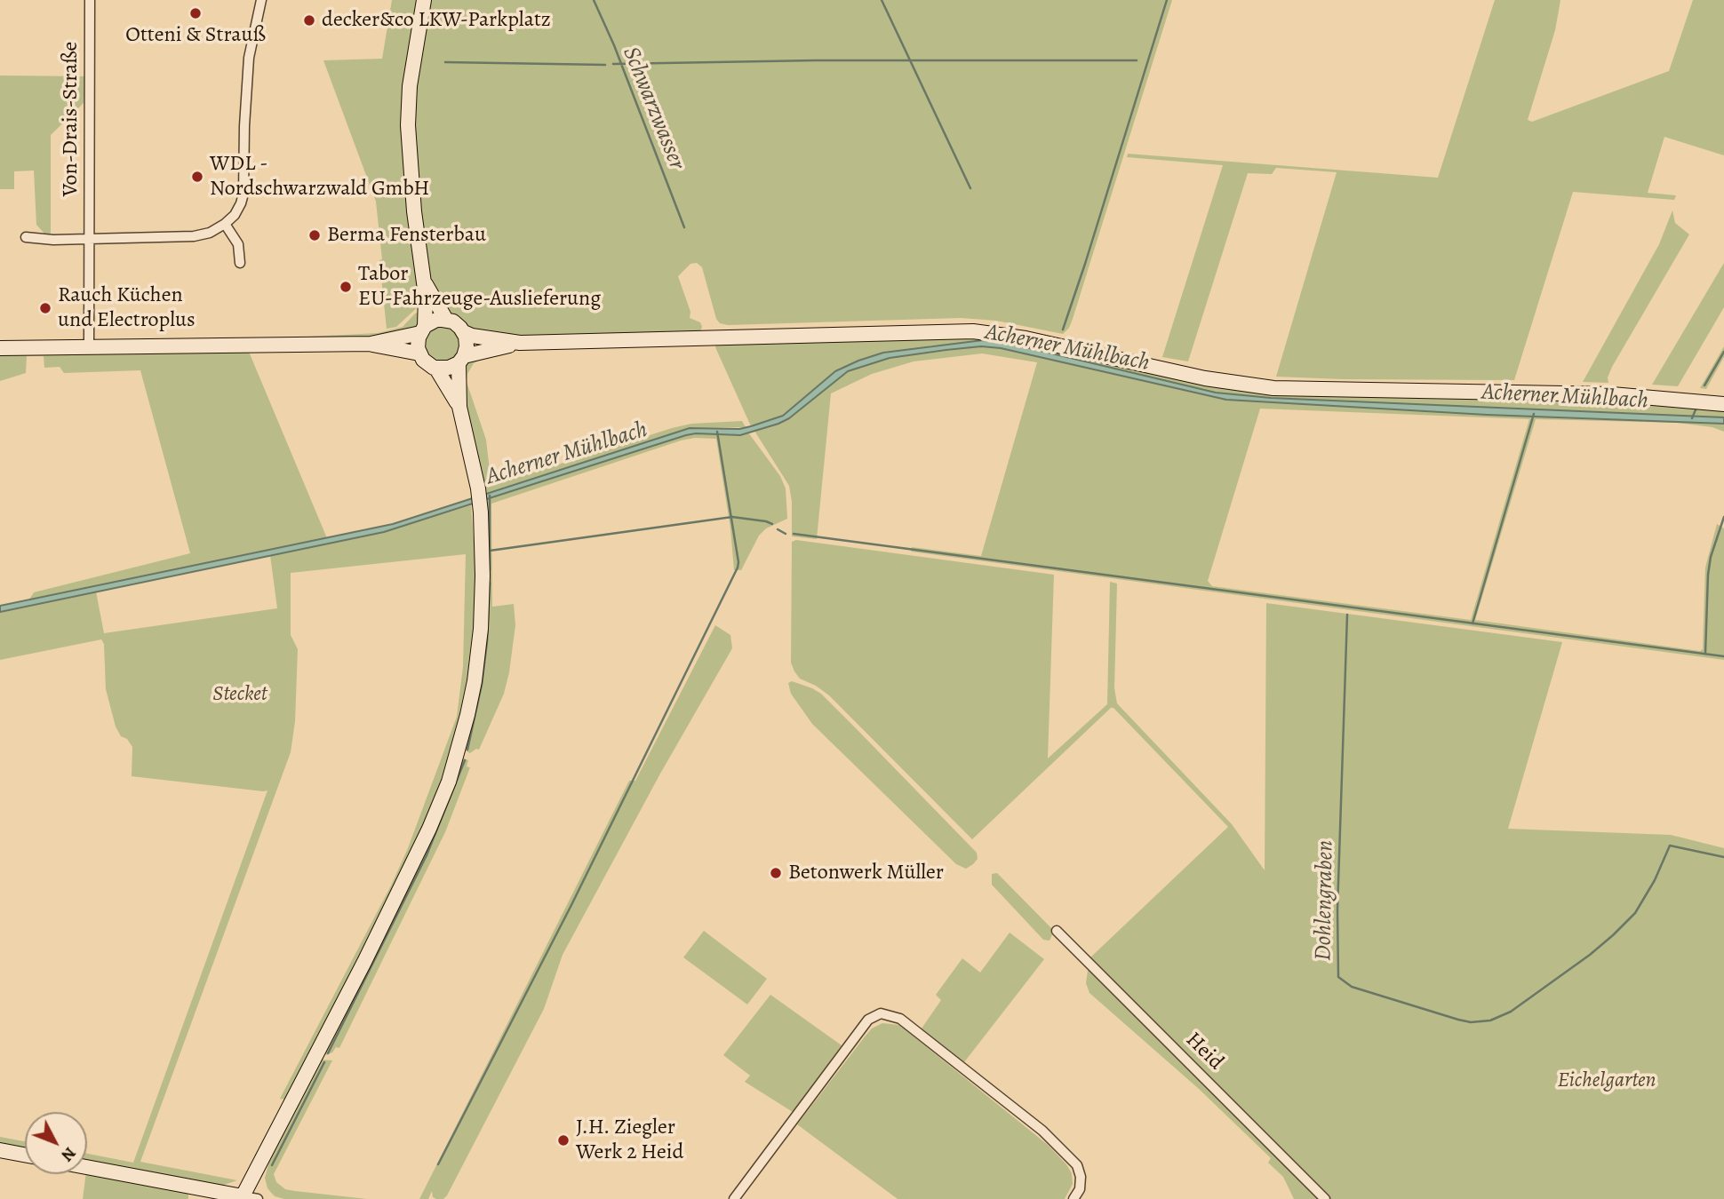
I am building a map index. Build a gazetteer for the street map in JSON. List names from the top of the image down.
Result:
{
  "streets": {
    "street": ["Von-Drais-Straße", "Heid"]
  },
  "water": ["Schwarzwasser", "Acherner Mühlbach", "Dohlengraben"],
  "parks": ["Stecket", "Eichelgarten"],
  "places": [
    "Otteni & Strauß",
    "decker&co LKW-Parkplatz",
    "WDL - Nordschwarzwald GmbH",
    "Berma Fensterbau",
    "Tabor EU-Fahrzeuge-Auslieferung",
    "Rauch Küchen und Electroplus",
    "Betonwerk Müller",
    "J.H. Ziegler Werk 2 Heid"
  ],
  "north": "bottom right"
}
